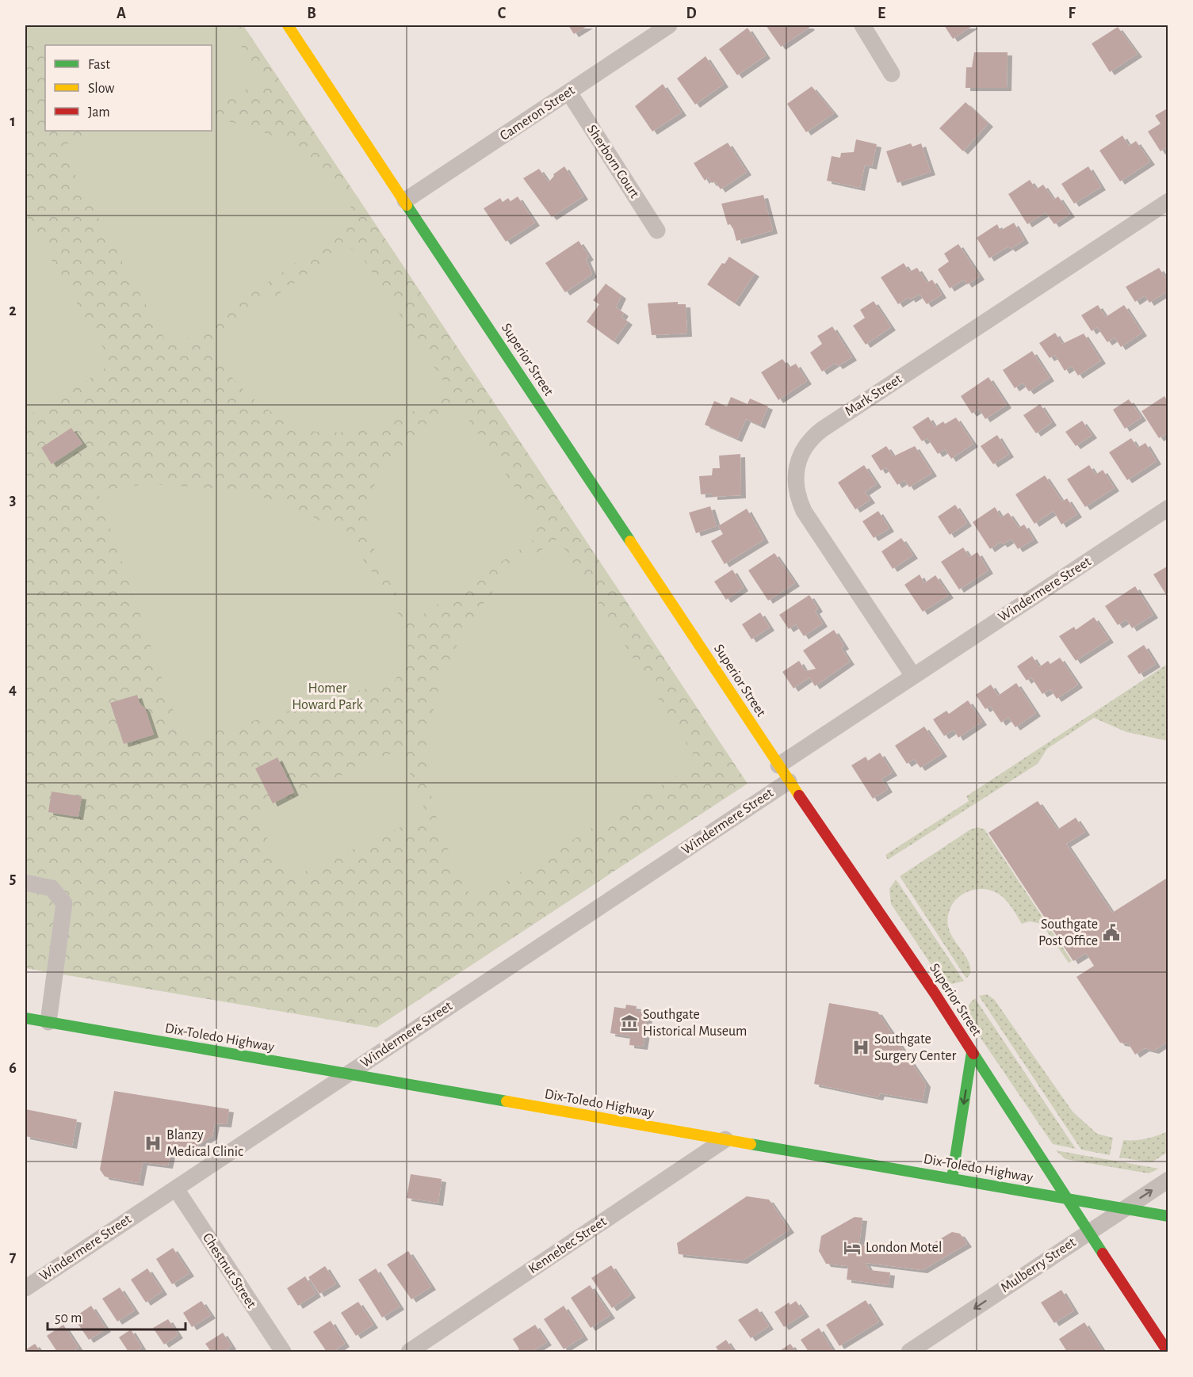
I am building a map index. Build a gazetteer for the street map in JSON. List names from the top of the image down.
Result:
{
  "streets": {
    "street": [
      "Cameron Street",
      "Sherborn Court",
      "Superior Street",
      "Mark Street",
      "Windermere Street",
      "Dix-Toledo Highway",
      "Kennebec Street",
      "Mulberry Street",
      "Chestnut Street"
    ]
  },
  "crossings": [
    ["Cameron Street", "Sherborn Court"],
    ["Cameron Street", "Superior Street"],
    ["Superior Street", "Windermere Street"],
    ["Superior Street", "Dix-Toledo Highway"],
    ["Superior Street", "Mulberry Street"],
    ["Mark Street", "Windermere Street"],
    ["Windermere Street", "Dix-Toledo Highway"],
    ["Windermere Street", "Chestnut Street"],
    ["Dix-Toledo Highway", "Kennebec Street"],
    ["Dix-Toledo Highway", "Mulberry Street"]
  ],
  "parks": ["Homer Howard Park"],
  "places": {
    "public building": ["Southgate Post Office"],
    "museum": ["Southgate Historical Museum"],
    "hospital": ["Southgate Surgery Center", "Blanzy Medical Clinic"],
    "hotel": ["London Motel"]
  },
  "legend": ["Fast", "Slow", "Jam"],
  "scale_bar": "50 m",
  "grid": {
    "columns": [
      "A",
      "B",
      "C",
      "D",
      "E",
      "F"
    ],
    "rows": [
      "1",
      "2",
      "3",
      "4",
      "5",
      "6",
      "7"
    ]
  }
}
